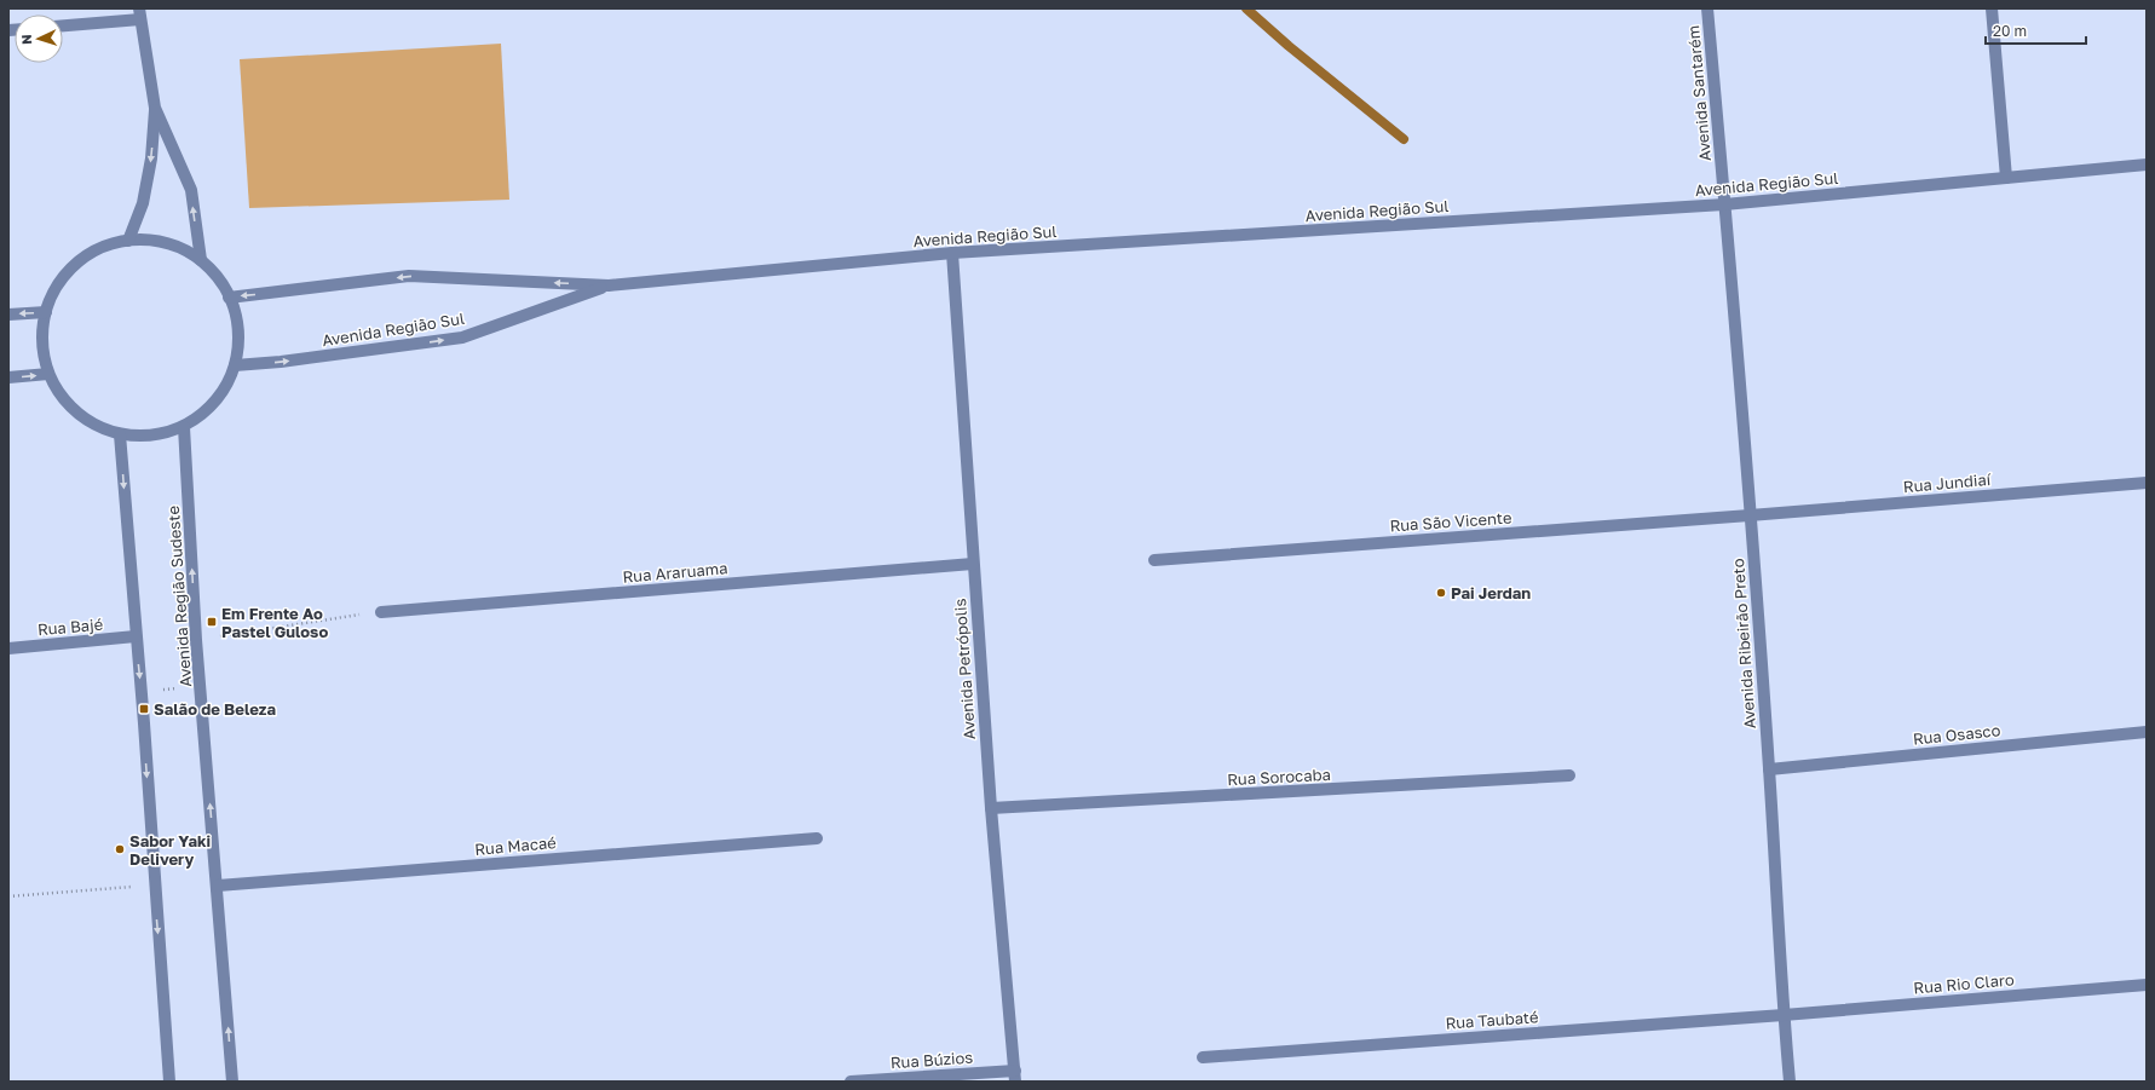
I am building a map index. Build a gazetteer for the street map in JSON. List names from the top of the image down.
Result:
{
  "streets": {
    "street": [
      "Avenida Santarém",
      "Avenida Região Sul",
      "Rua Jundiaí",
      "Rua São Vicente",
      "Rua Araruama",
      "Avenida Região Sudeste",
      "Rua Bajé",
      "Avenida Ribeirão Preto",
      "Avenida Petrópolis",
      "Rua Osasco",
      "Rua Sorocaba",
      "Rua Macaé",
      "Rua Rio Claro",
      "Rua Taubaté",
      "Rua Búzios"
    ]
  },
  "crossings": [
    ["Avenida Santarém", "Avenida Região Sul"],
    ["Avenida Santarém", "Avenida Ribeirão Preto"],
    ["Avenida Região Sul", "Avenida Ribeirão Preto"],
    ["Avenida Região Sul", "Avenida Petrópolis"],
    ["Rua Jundiaí", "Rua São Vicente"],
    ["Rua Jundiaí", "Avenida Ribeirão Preto"],
    ["Rua São Vicente", "Avenida Ribeirão Preto"],
    ["Rua Araruama", "Avenida Petrópolis"],
    ["Avenida Região Sudeste", "Rua Macaé"],
    ["Avenida Ribeirão Preto", "Rua Osasco"],
    ["Avenida Ribeirão Preto", "Rua Rio Claro"],
    ["Avenida Ribeirão Preto", "Rua Taubaté"],
    ["Avenida Petrópolis", "Rua Sorocaba"],
    ["Avenida Petrópolis", "Rua Búzios"],
    ["Rua Rio Claro", "Rua Taubaté"]
  ],
  "places": {
    "other": ["Pai Jerdan", "Sabor Yaki Delivery"],
    "transit": ["Em Frente Ao Pastel Guloso", "Salão de Beleza"]
  },
  "scale_bar": "20 m",
  "north": "left"
}
